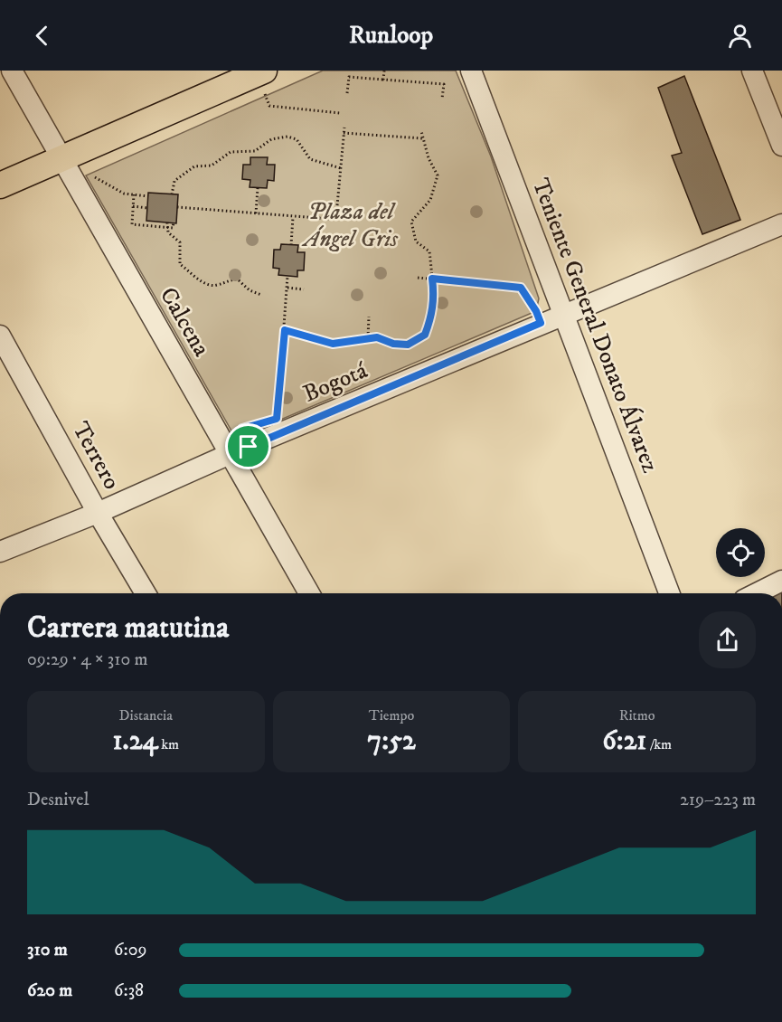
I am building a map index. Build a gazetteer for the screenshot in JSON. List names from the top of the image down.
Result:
{
  "streets": {
    "street": [
      "Calcena",
      "Teniente General Donato Álvarez",
      "Bogotá",
      "Terrero"
    ]
  },
  "crossings": [
    ["Calcena", "Bogotá"],
    ["Teniente General Donato Álvarez", "Bogotá"],
    ["Bogotá", "Terrero"]
  ],
  "parks": ["Plaza del Ángel Gris"],
  "page": {
    "header": "Runloop",
    "heading": ["Carrera matutina", "09:29 · 4 × 310 m"],
    "stats": [
      ["Distancia", "1.24 km"],
      ["Tiempo", "7:52"],
      ["Ritmo", "6:21 /km"]
    ],
    "chart": ["Desnivel", "219–223 m"],
    "list": [
      {
        "name": "310 m",
        "note": "6:09"
      },
      {
        "name": "620 m",
        "note": "6:38"
      }
    ]
  }
}
